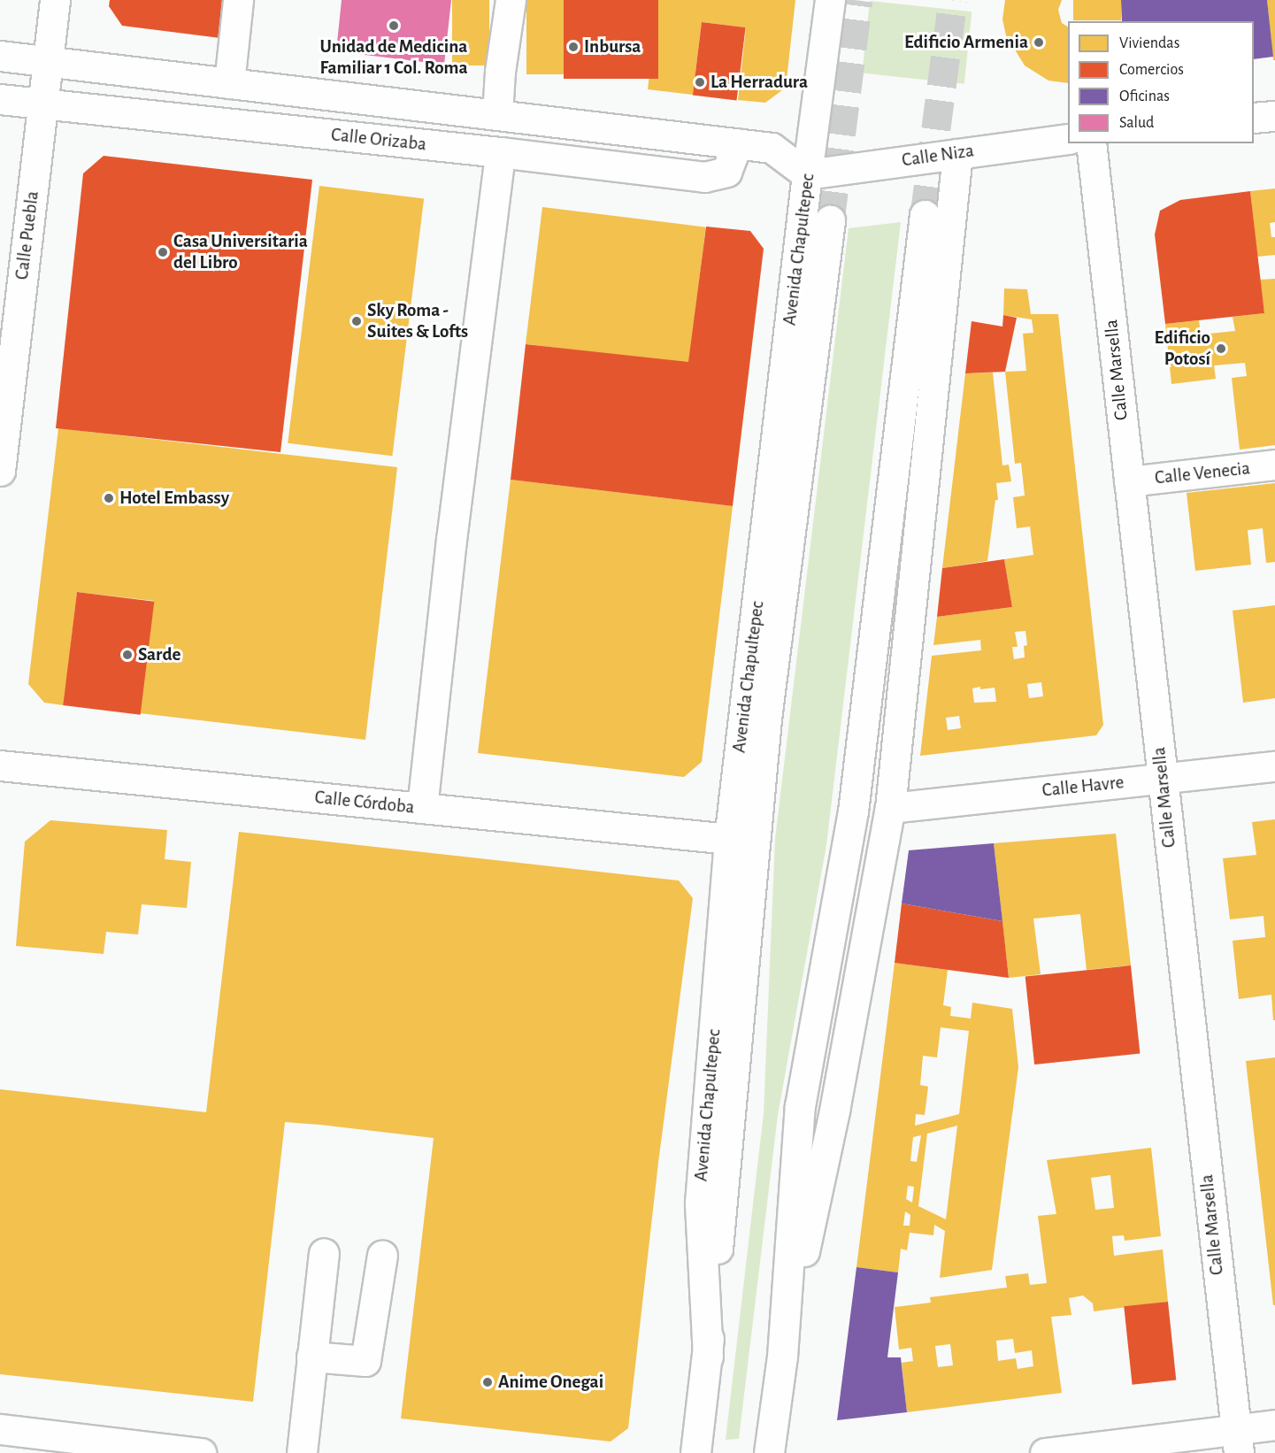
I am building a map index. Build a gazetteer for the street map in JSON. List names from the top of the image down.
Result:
{
  "streets": {
    "street": [
      "Calle Orizaba",
      "Calle Niza",
      "Calle Puebla",
      "Avenida Chapultepec",
      "Calle Marsella",
      "Calle Venecia",
      "Calle Havre",
      "Calle Córdoba"
    ]
  },
  "crossings": [
    ["Calle Orizaba", "Calle Niza"],
    ["Calle Orizaba", "Calle Puebla"],
    ["Calle Orizaba", "Avenida Chapultepec"],
    ["Calle Niza", "Avenida Chapultepec"],
    ["Avenida Chapultepec", "Calle Córdoba"],
    ["Calle Marsella", "Calle Venecia"],
    ["Calle Marsella", "Calle Havre"]
  ],
  "places": [
    "Unidad de Medicina Familiar 1 Col. Roma",
    "Edificio Armenia",
    "Inbursa",
    "La Herradura",
    "Casa Universitaria del Libro",
    "Sky Roma - Suites & Lofts",
    "Edificio Potosí",
    "Hotel Embassy",
    "Sarde",
    "Anime Onegai"
  ],
  "legend": [
    "Viviendas",
    "Comercios",
    "Oficinas",
    "Salud"
  ]
}
